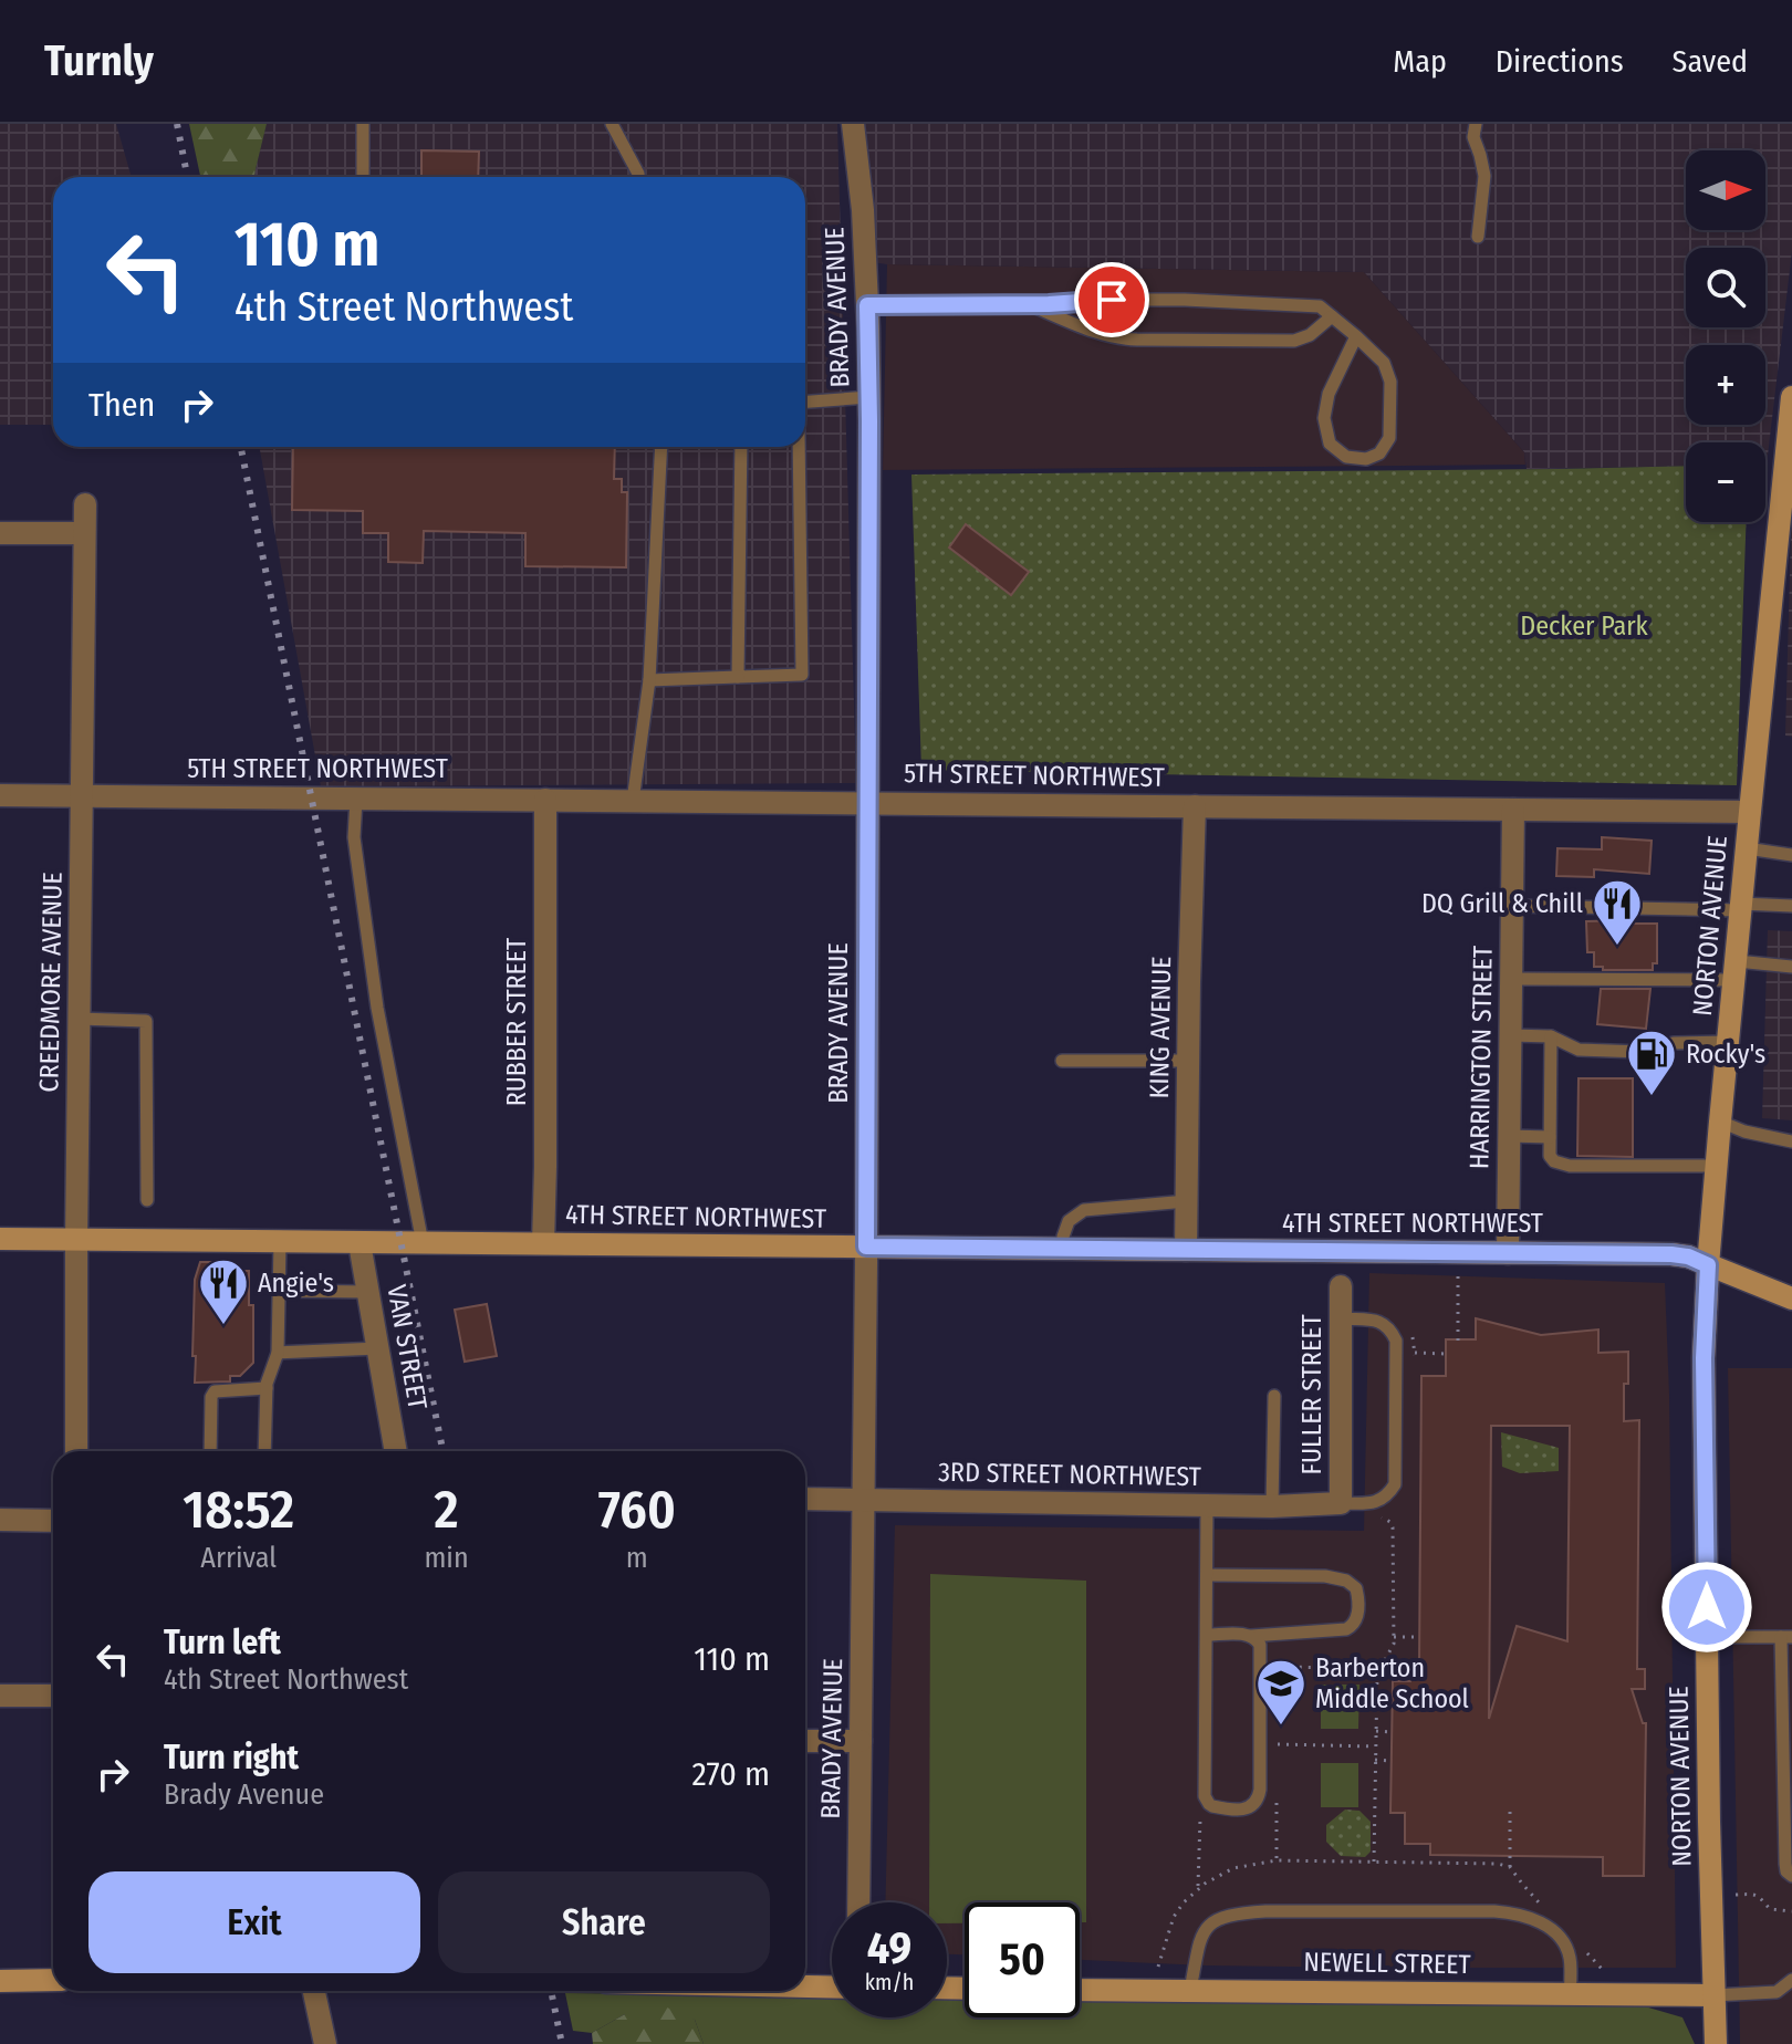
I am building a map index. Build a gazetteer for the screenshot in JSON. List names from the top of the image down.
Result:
{
  "streets": {
    "street": [
      "BRADY AVENUE",
      "5TH STREET NORTHWEST",
      "NORTON AVENUE",
      "CREEDMORE AVENUE",
      "RUBBER STREET",
      "KING AVENUE",
      "HARRINGTON STREET",
      "4TH STREET NORTHWEST",
      "VAN STREET",
      "FULLER STREET",
      "3RD STREET NORTHWEST",
      "NEWELL STREET"
    ]
  },
  "crossings": [
    ["BRADY AVENUE", "5TH STREET NORTHWEST"],
    ["BRADY AVENUE", "4TH STREET NORTHWEST"],
    ["BRADY AVENUE", "3RD STREET NORTHWEST"],
    ["5TH STREET NORTHWEST", "NORTON AVENUE"],
    ["5TH STREET NORTHWEST", "CREEDMORE AVENUE"],
    ["5TH STREET NORTHWEST", "RUBBER STREET"],
    ["5TH STREET NORTHWEST", "KING AVENUE"],
    ["5TH STREET NORTHWEST", "HARRINGTON STREET"],
    ["NORTON AVENUE", "4TH STREET NORTHWEST"],
    ["NORTON AVENUE", "NEWELL STREET"],
    ["CREEDMORE AVENUE", "4TH STREET NORTHWEST"],
    ["RUBBER STREET", "4TH STREET NORTHWEST"],
    ["KING AVENUE", "4TH STREET NORTHWEST"],
    ["HARRINGTON STREET", "4TH STREET NORTHWEST"],
    ["4TH STREET NORTHWEST", "VAN STREET"],
    ["FULLER STREET", "3RD STREET NORTHWEST"]
  ],
  "parks": ["Decker Park"],
  "places": {
    "restaurant": ["DQ Grill & Chill", "Angie's"],
    "fuel station": ["Rocky's"],
    "school or university": ["Barberton Middle School"]
  },
  "north": "right",
  "page": {
    "header": "Turnly",
    "nav": ["Map", "Directions", "Saved"],
    "map_buttons": ["+", "−"],
    "turn": ["110 m", "4th Street Northwest"],
    "then": "Then",
    "eta": [
      "18:52",
      "Arrival",
      "2",
      "min",
      "760",
      "m"
    ],
    "list": [
      {
        "name": "Turn left",
        "note": "4th Street Northwest",
        "value": "110 m"
      },
      {
        "name": "Turn right",
        "note": "Brady Avenue",
        "value": "270 m"
      }
    ],
    "buttons": ["Exit", "Share"],
    "speed": "49 km/h",
    "limit": "50"
  }
}
